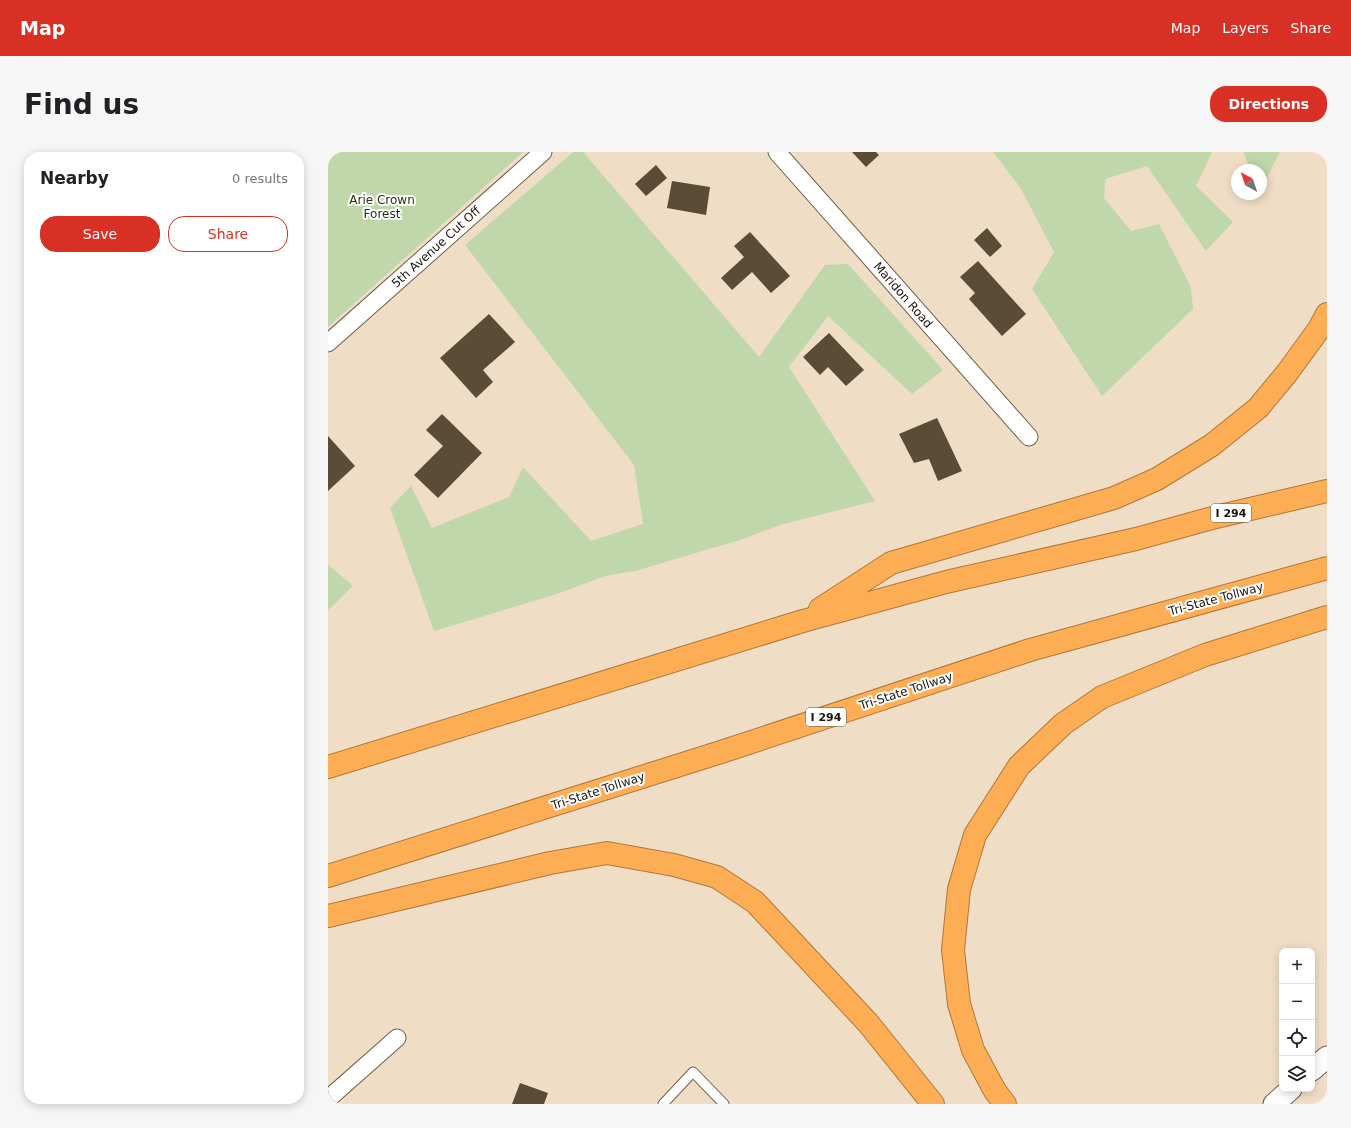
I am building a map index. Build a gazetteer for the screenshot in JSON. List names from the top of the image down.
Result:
{
  "streets": {
    "highway": ["I 294", "Tri-State Tollway"],
    "street": ["5th Avenue Cut Off", "Maridon Road"]
  },
  "parks": ["Arie Crown Forest"],
  "north": "top left",
  "page": {
    "header": "Map",
    "nav": ["Map", "Layers", "Share"],
    "buttons": [
      "Directions",
      ["Save", "Share"]
    ],
    "title": "Find us",
    "heading": ["Nearby", "0 results"],
    "map_buttons": ["+", "−"]
  }
}
